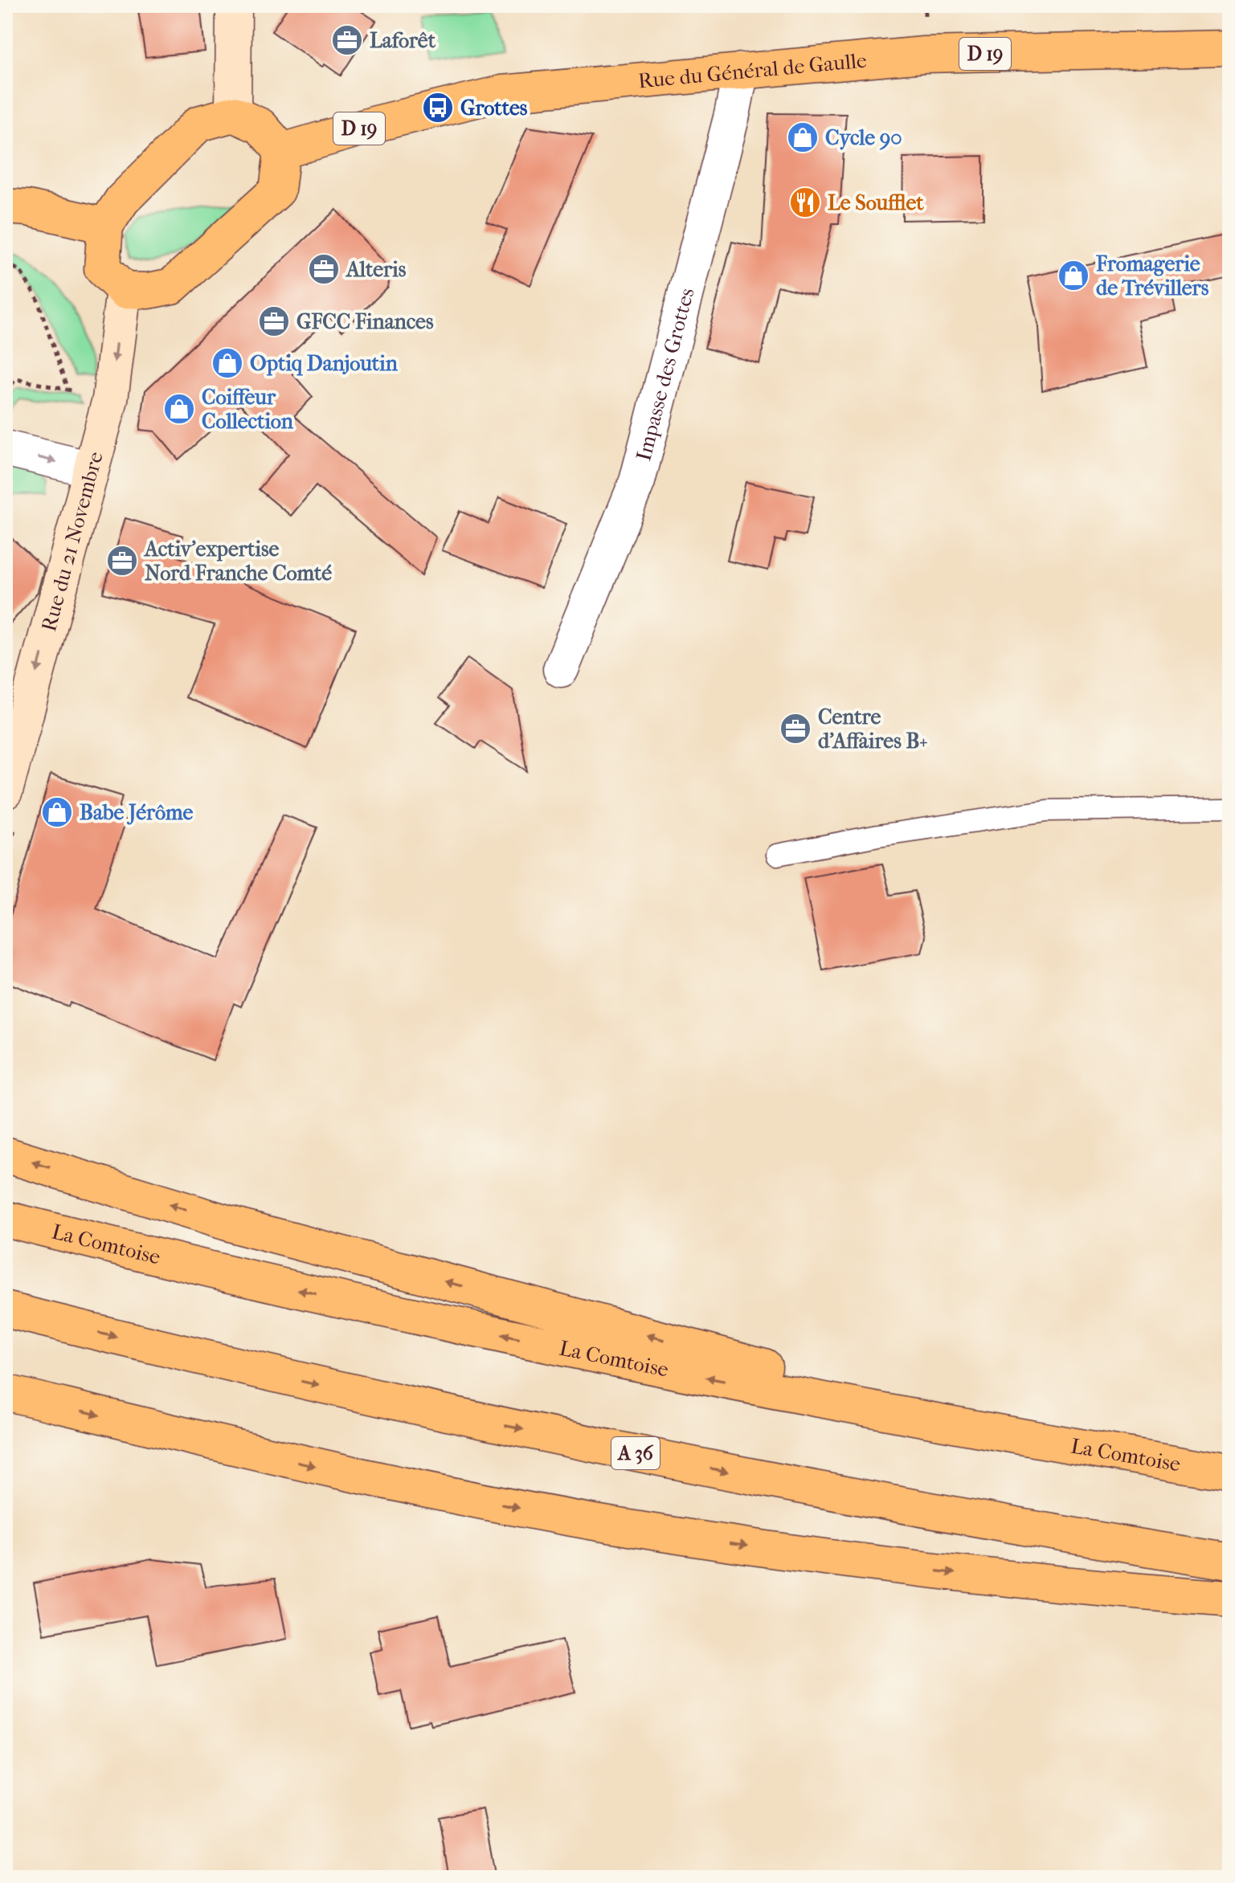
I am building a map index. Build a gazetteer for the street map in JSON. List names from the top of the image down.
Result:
{
  "streets": {
    "main road": [
      "D 19",
      "Rue du Général de Gaulle",
      "La Comtoise",
      "A 36"
    ],
    "street": ["Impasse des Grottes", "Rue du 21 Novembre"]
  },
  "crossings": [
    ["Rue du Général de Gaulle", "Impasse des Grottes"]
  ],
  "one_way": ["Rue du 21 Novembre"],
  "places": {
    "office": [
      "Laforêt",
      "Alteris",
      "GFCC Finances",
      "Activ'expertise Nord Franche Comté",
      "Centre d'Affaires B+"
    ],
    "bus stop": ["Grottes"],
    "shop": [
      "Cycle 90",
      "Fromagerie de Trévillers",
      "Optiq Danjoutin",
      "Coiffeur Collection",
      "Babe Jérôme"
    ],
    "restaurant": ["Le Soufflet"]
  }
}
